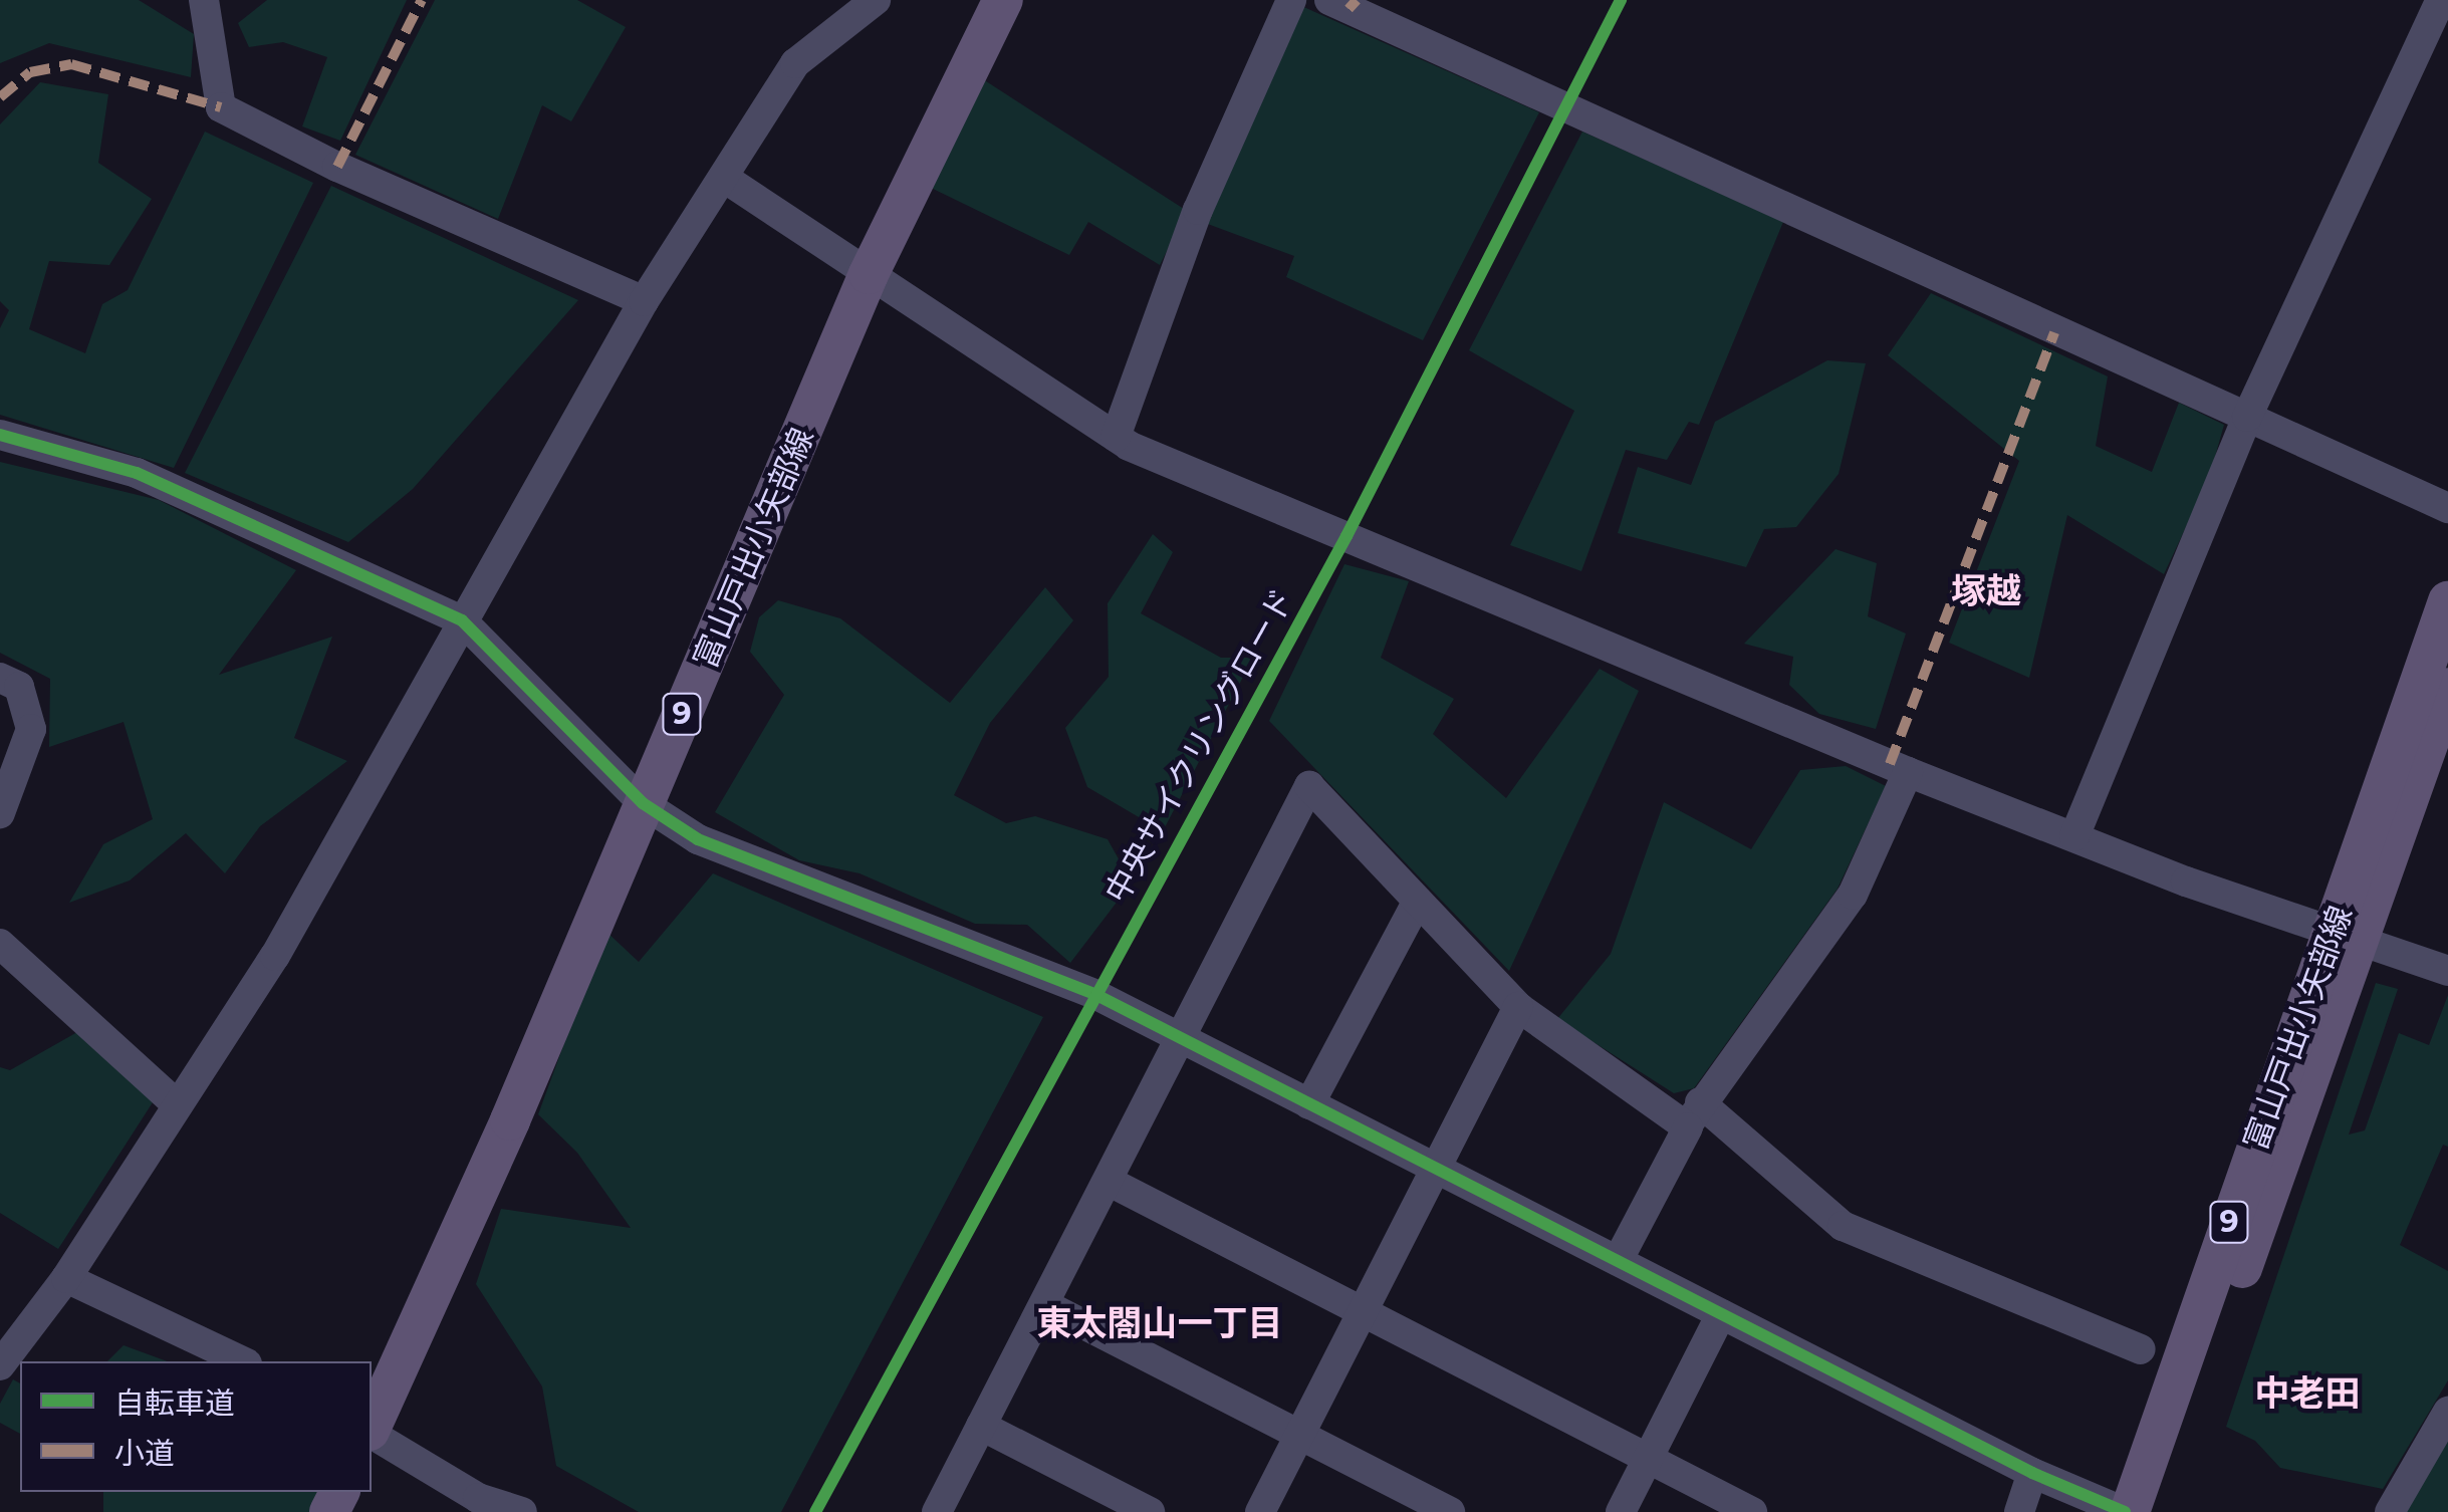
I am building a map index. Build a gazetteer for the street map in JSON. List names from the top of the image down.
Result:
{
  "streets": {
    "main road": ["富山戸出小矢部線", "9"],
    "cycle path": ["中央サイクリングロード"]
  },
  "districts": ["塚越", "東太閤山一丁目", "中老田"],
  "legend": ["自転車道", "小道"]
}
